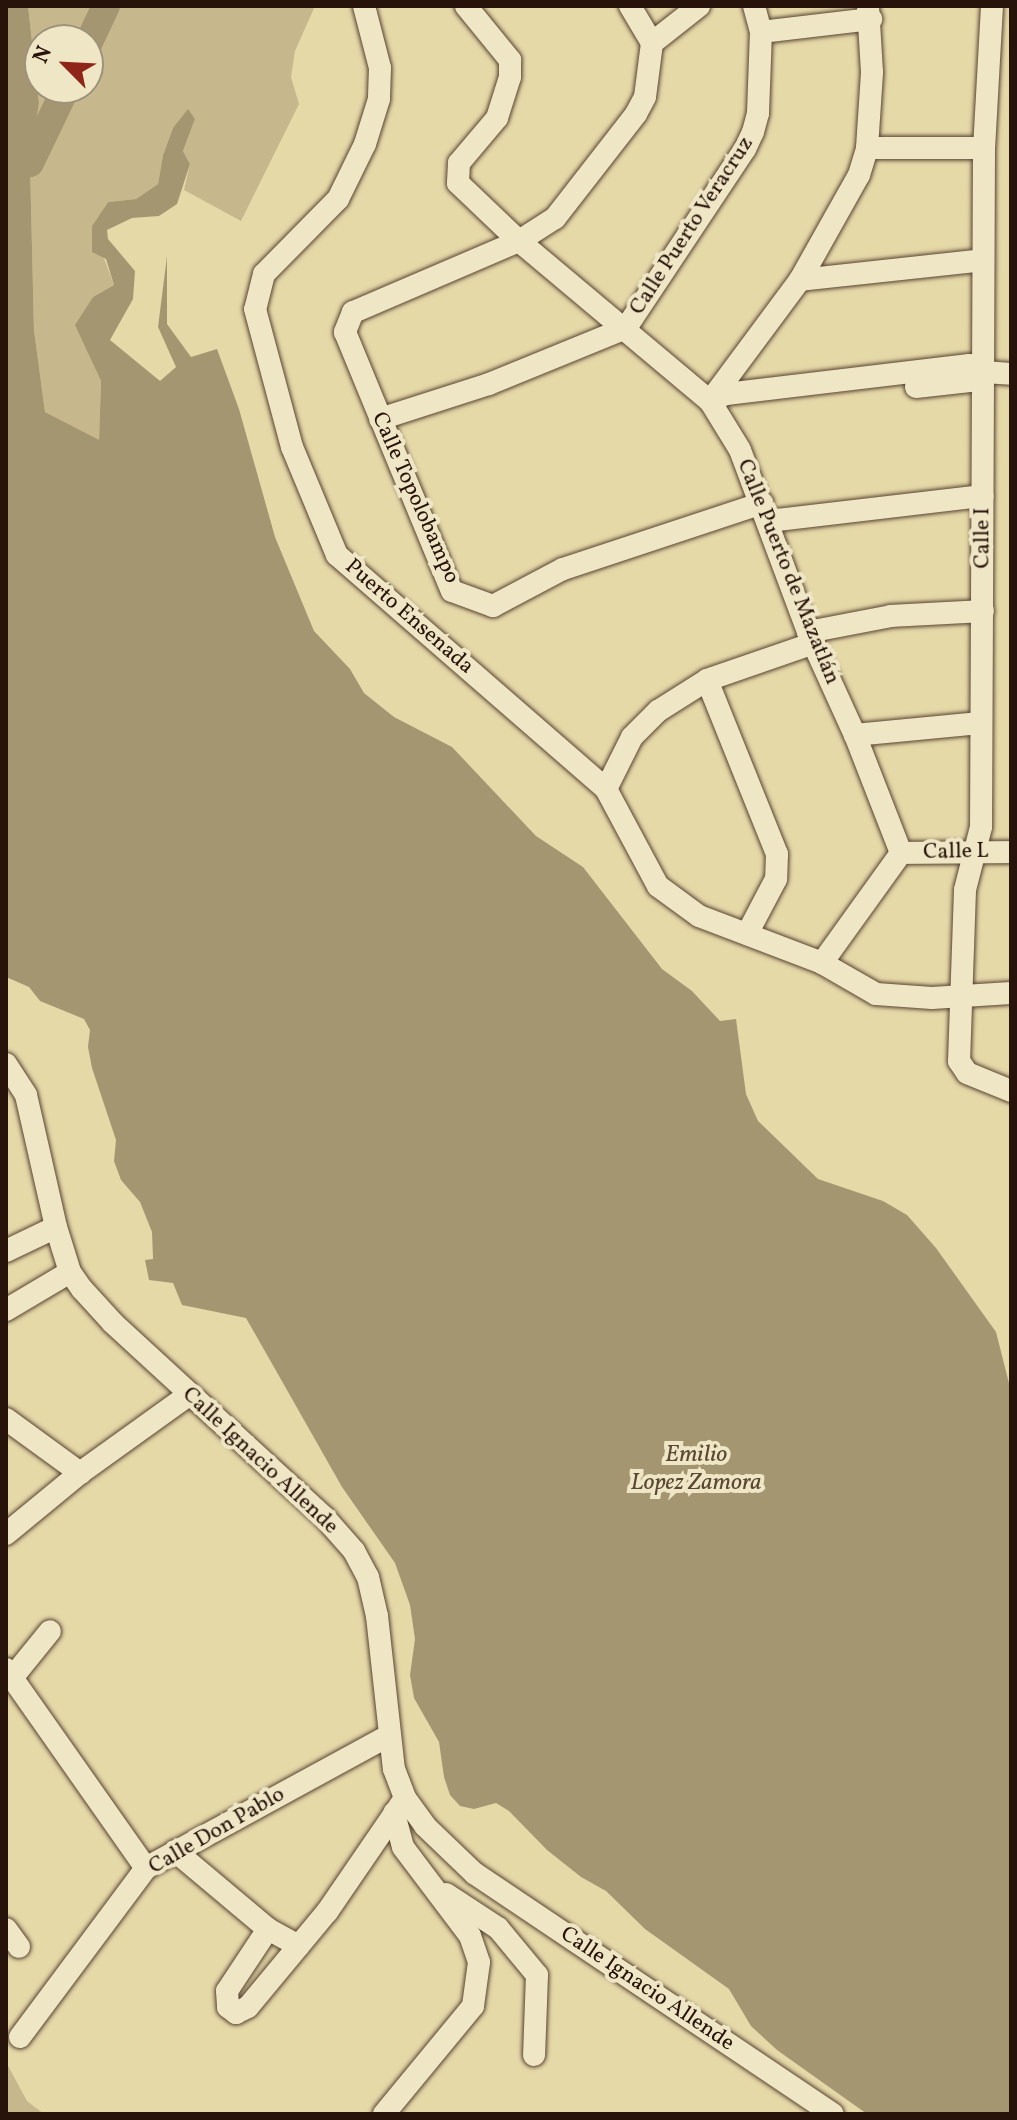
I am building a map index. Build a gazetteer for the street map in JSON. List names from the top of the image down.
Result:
{
  "streets": {
    "street": [
      "Calle Puerto Veracruz",
      "Calle Topolobampo",
      "Calle I",
      "Calle Puerto de Mazatlán",
      "Puerto Ensenada",
      "Calle L",
      "Calle Ignacio Allende",
      "Calle Don Pablo"
    ]
  },
  "crossings": [
    ["Calle Puerto Veracruz", "Calle Topolobampo"],
    ["Calle Puerto Veracruz", "Calle Puerto de Mazatlán"],
    ["Calle Topolobampo", "Calle I"],
    ["Calle Topolobampo", "Calle Puerto de Mazatlán"],
    ["Calle I", "Puerto Ensenada"],
    ["Calle I", "Calle L"],
    ["Calle Puerto de Mazatlán", "Calle L"],
    ["Calle Ignacio Allende", "Calle Don Pablo"]
  ],
  "water": ["Emilio Lopez Zamora"],
  "north": "top left"
}
